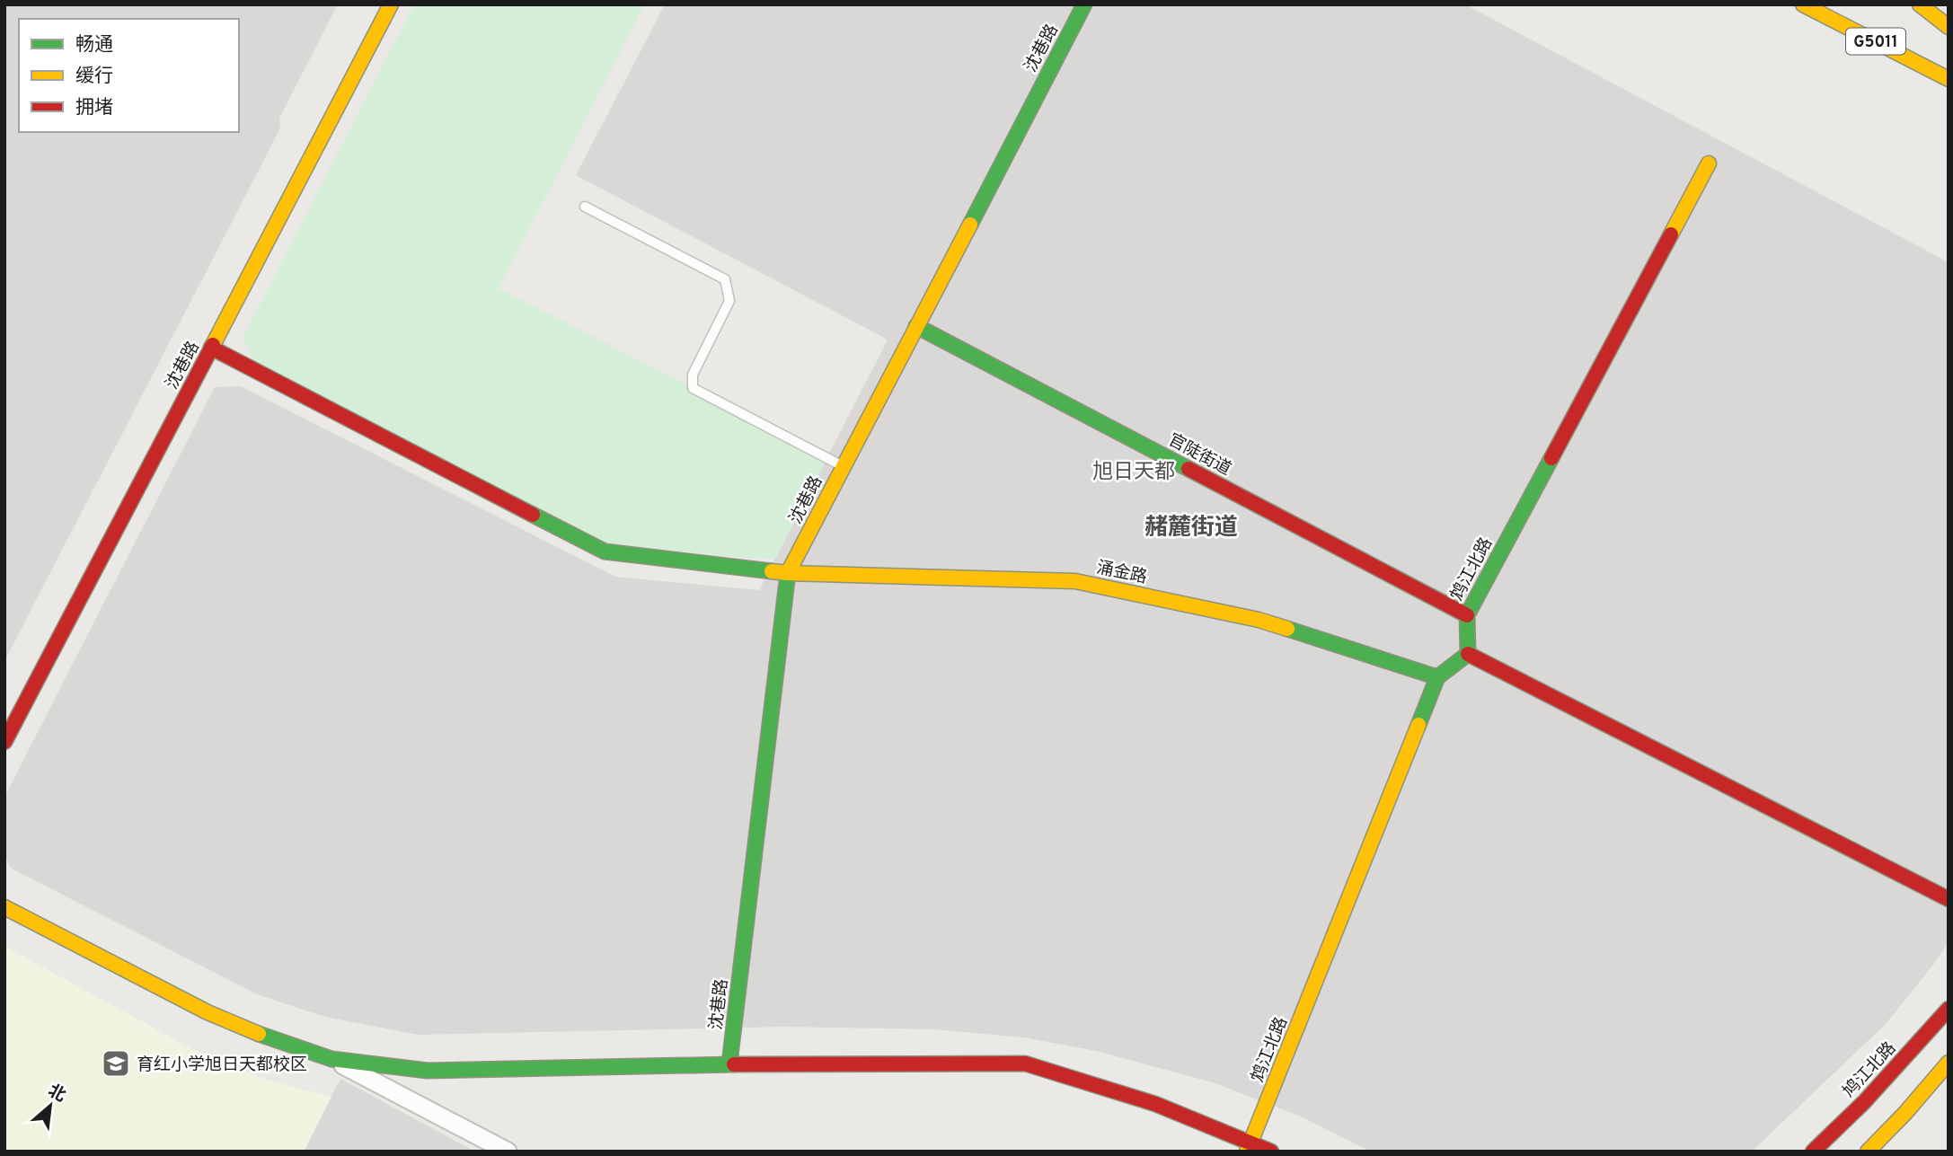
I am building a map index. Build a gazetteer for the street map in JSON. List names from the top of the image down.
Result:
{
  "streets": {
    "main road": [
      "G5011",
      "沈巷路",
      "官陡街道",
      "鸩江北路",
      "涌金路",
      "鸠江北路"
    ]
  },
  "crossings": [
    ["沈巷路", "官陡街道"],
    ["沈巷路", "涌金路"],
    ["官陡街道", "鸩江北路"],
    ["鸩江北路", "涌金路"]
  ],
  "districts": ["旭日天都", "赭麓街道"],
  "places": {
    "school or university": ["育红小学旭日天都校区"]
  },
  "legend": ["畅通", "缓行", "拥堵"],
  "north": "top right"
}
